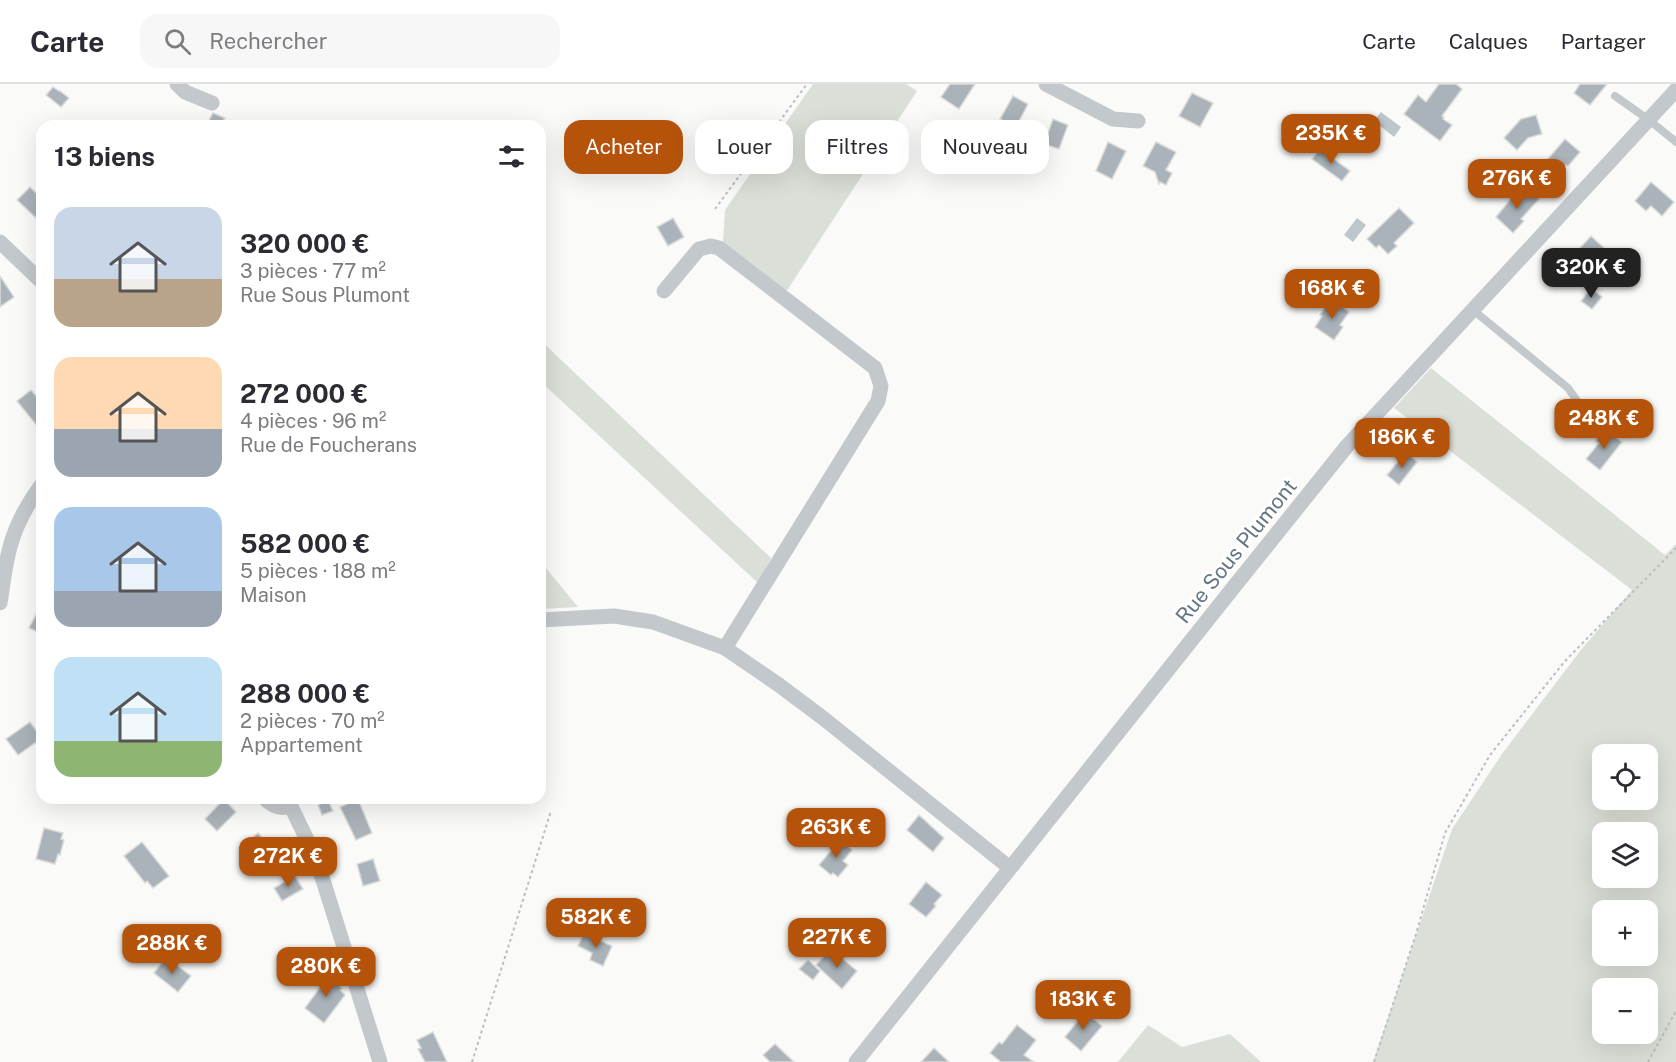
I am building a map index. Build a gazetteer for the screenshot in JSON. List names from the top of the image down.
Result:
{
  "streets": {
    "street": ["Rue Sous Plumont"]
  },
  "page": {
    "header": "Carte",
    "search": "Rechercher",
    "nav": ["Carte", "Calques", "Partager"],
    "price": [
      "235K €",
      "276K €",
      "320K €",
      "168K €",
      "248K €",
      "186K €",
      "263K €",
      "272K €",
      "582K €",
      "227K €",
      "288K €",
      "280K €",
      "183K €"
    ],
    "chip": [
      "Acheter",
      "Louer",
      "Filtres",
      "Nouveau"
    ],
    "heading": "13 biens",
    "list": [
      {
        "name": "320 000 €",
        "note": "3 pièces · 77 m² · Rue Sous Plumont"
      },
      {
        "name": "272 000 €",
        "note": "4 pièces · 96 m² · Rue de Foucherans"
      },
      {
        "name": "582 000 €",
        "note": "5 pièces · 188 m² · Maison"
      },
      {
        "name": "288 000 €",
        "note": "2 pièces · 70 m² · Appartement"
      }
    ],
    "map_buttons": ["+", "−"]
  }
}
